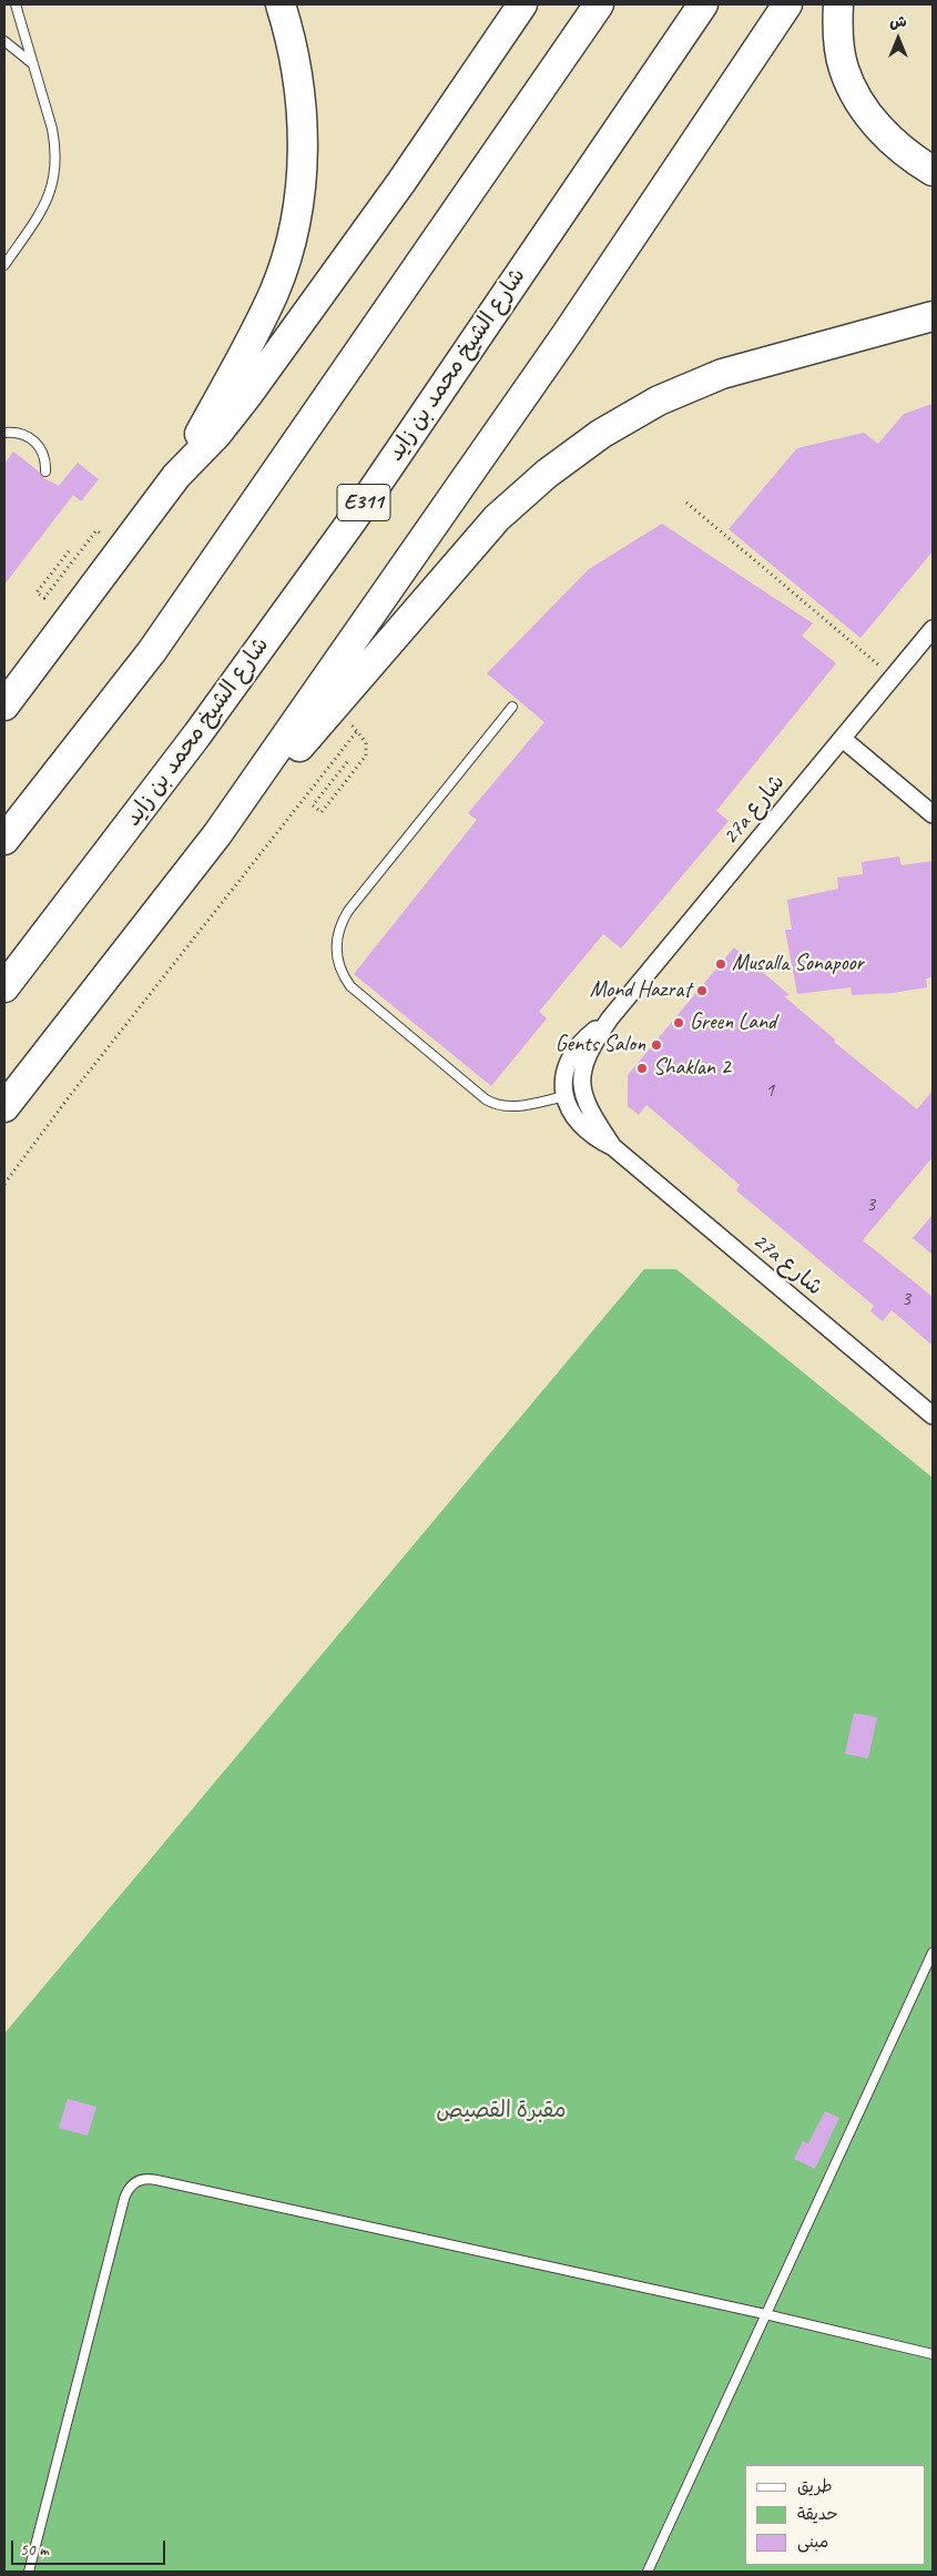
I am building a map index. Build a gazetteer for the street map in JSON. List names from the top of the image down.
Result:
{
  "streets": {
    "highway": ["شارع الشيخ محمد بن زايد", "E311"],
    "street": ["27a شارع"]
  },
  "parks": ["مقبرة القصيص"],
  "places": [
    "Musalla Sonapoor",
    "Mond Hazrat",
    "Green Land",
    "Gents Salon",
    "Shaklan 2"
  ],
  "house_numbers": ["1", "3", "3"],
  "legend": ["طريق", "حديقة", "مبنى"],
  "scale_bar": "50 m",
  "north": "top"
}
